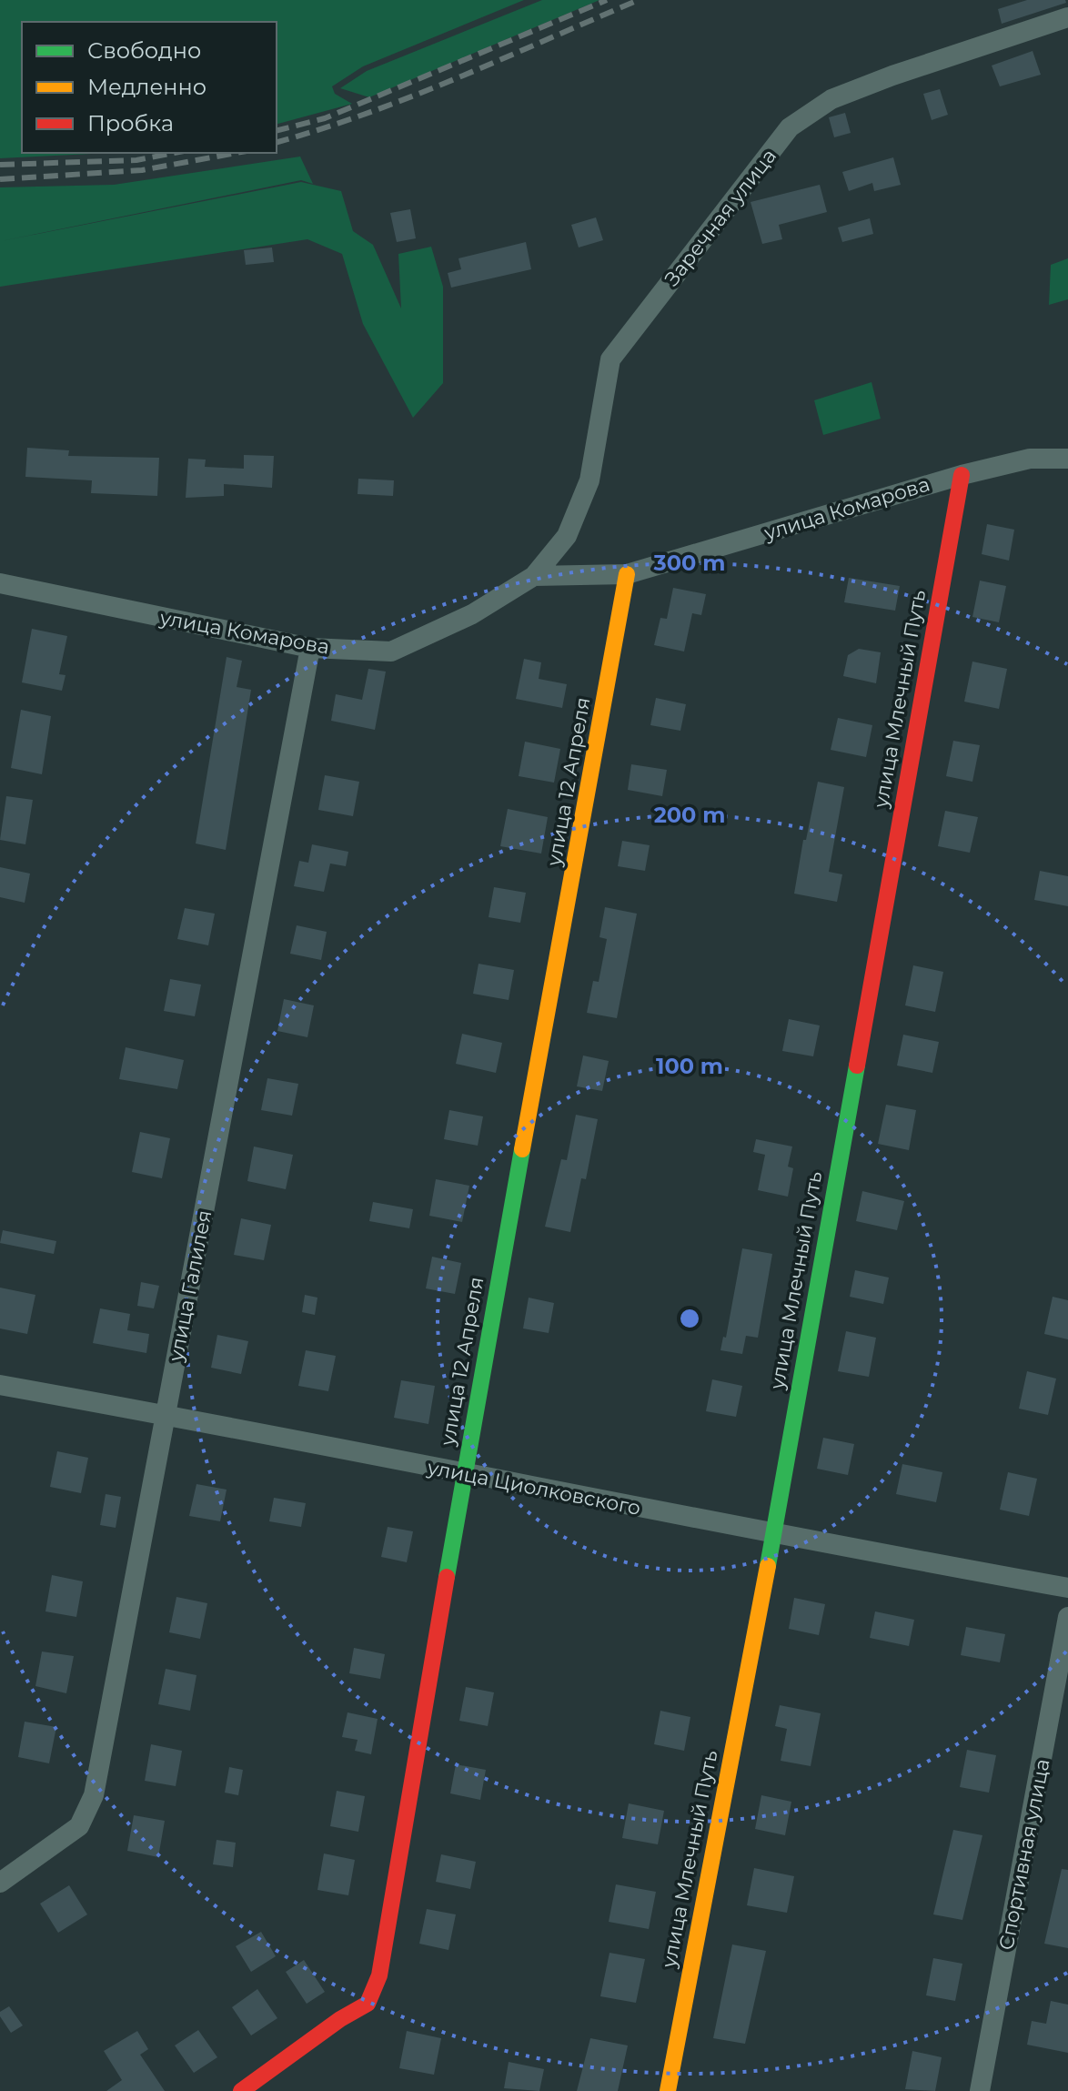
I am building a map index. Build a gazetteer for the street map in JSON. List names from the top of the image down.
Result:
{
  "streets": {
    "street": [
      "Заречная улица",
      "улица Комарова",
      "улица Млечный Путь",
      "улица 12 Апреля",
      "улица Галилея",
      "улица Циолковского",
      "Спортивная улица"
    ]
  },
  "crossings": [
    ["Заречная улица", "улица Комарова"],
    ["улица Комарова", "улица Млечный Путь"],
    ["улица Комарова", "улица 12 Апреля"],
    ["улица Комарова", "улица Галилея"],
    ["улица Млечный Путь", "улица Циолковского"],
    ["улица 12 Апреля", "улица Циолковского"],
    ["улица Галилея", "улица Циолковского"]
  ],
  "legend": ["Свободно", "Медленно", "Пробка"],
  "rings": ["300 m", "200 m", "100 m"]
}
